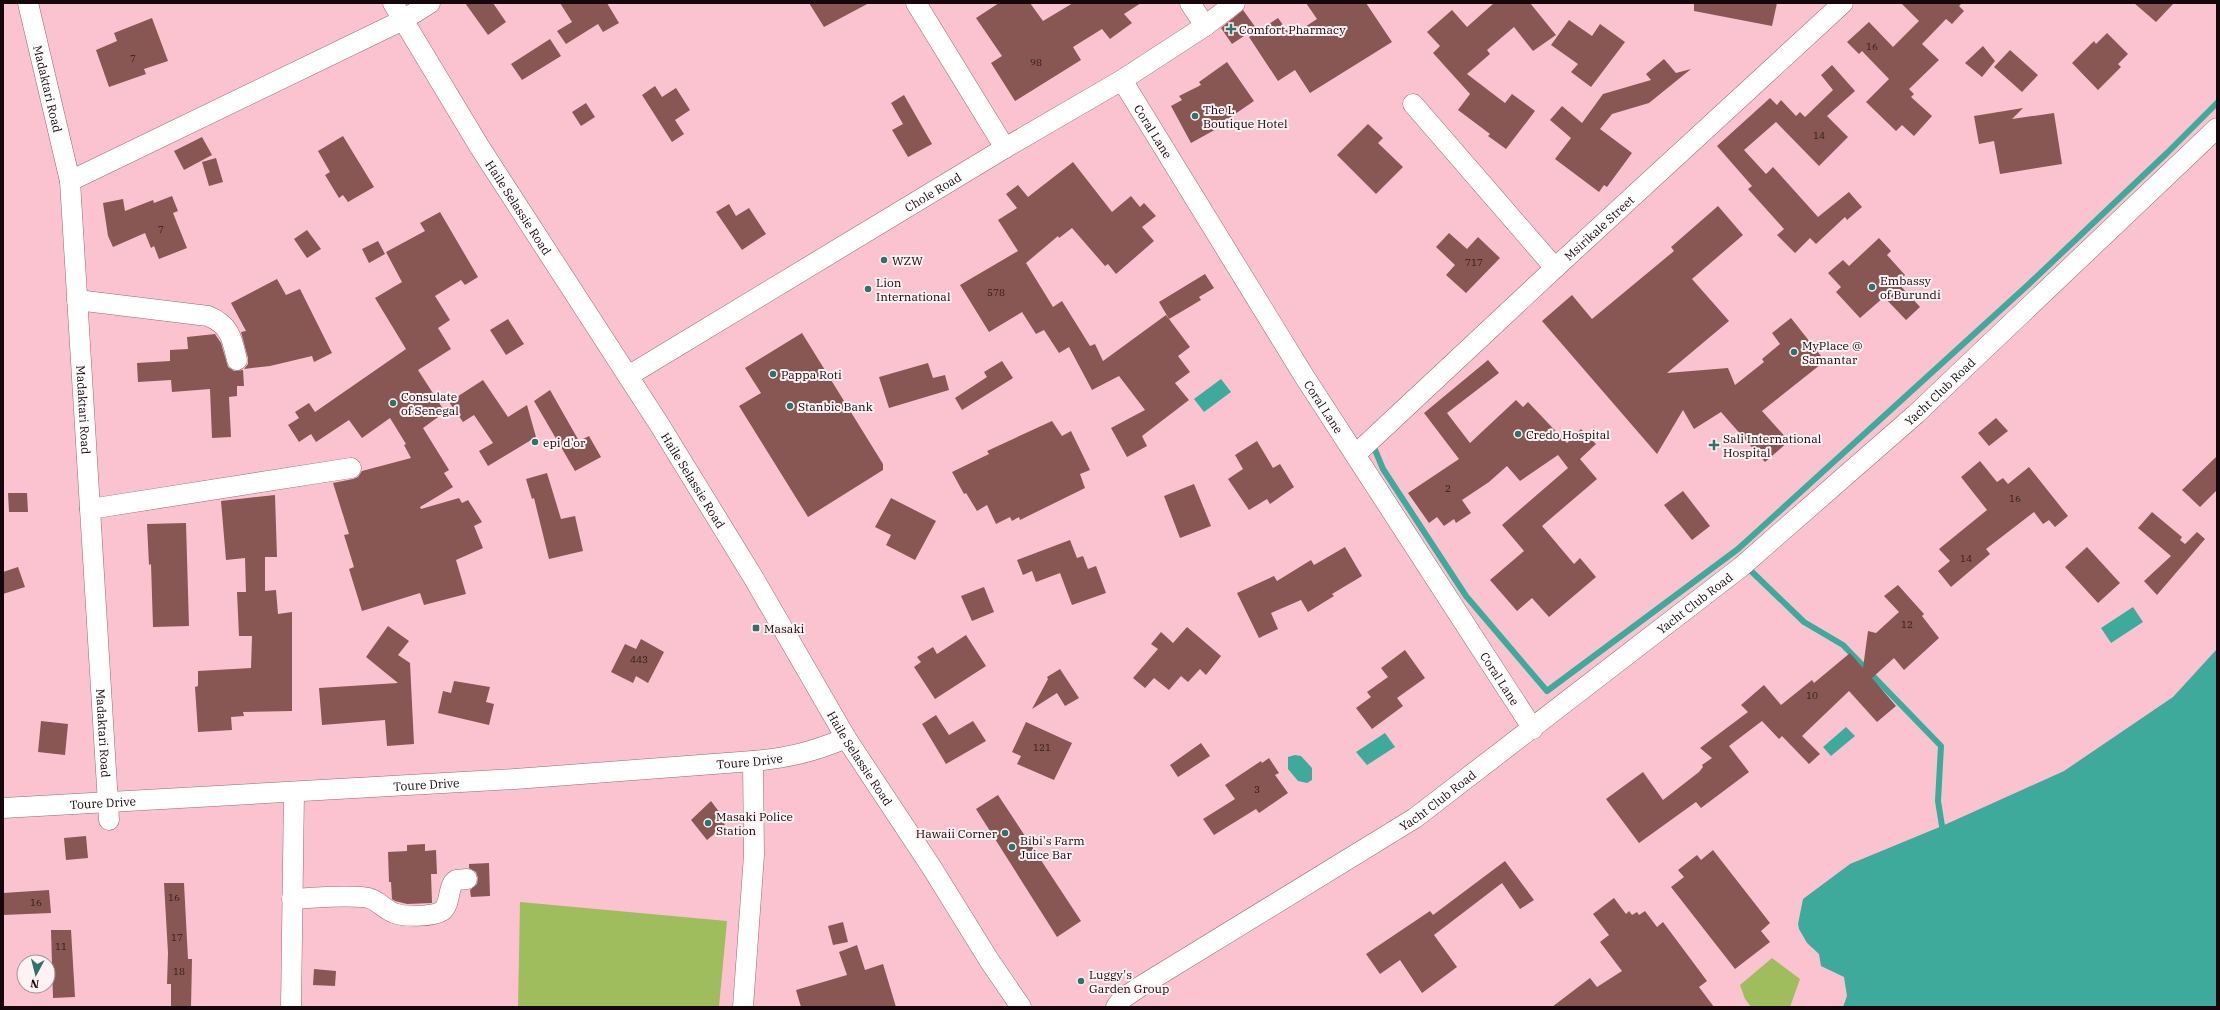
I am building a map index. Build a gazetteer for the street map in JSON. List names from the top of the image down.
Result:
{
  "streets": {
    "street": [
      "Madaktari Road",
      "Coral Lane",
      "Chole Road",
      "Haile Selassie Road",
      "Msirikale Street",
      "Yacht Club Road",
      "Toure Drive"
    ]
  },
  "crossings": [
    ["Madaktari Road", "Toure Drive"],
    ["Coral Lane", "Chole Road"],
    ["Coral Lane", "Msirikale Street"],
    ["Coral Lane", "Yacht Club Road"],
    ["Chole Road", "Haile Selassie Road"],
    ["Haile Selassie Road", "Toure Drive"]
  ],
  "places": {
    "health": ["Comfort Pharmacy", "Sali International Hospital"],
    "other": [
      "The L Boutique Hotel",
      "WZW",
      "Embassy of Burundi",
      "Lion International",
      "MyPlace @ Samantar",
      "Pappa Roti",
      "Consulate of Senegal",
      "Stanbic Bank",
      "Credo Hospital",
      "epi d'or",
      "Masaki Police Station",
      "Hawaii Corner",
      "Bibi's Farm Juice Bar",
      "Luggy's Garden Group"
    ],
    "transit": ["Masaki"]
  },
  "house_numbers": [
    "16",
    "7",
    "98",
    "14",
    "7",
    "717",
    "578",
    "2",
    "16",
    "14",
    "12",
    "443",
    "10",
    "121",
    "3",
    "16",
    "16",
    "17",
    "11",
    "18"
  ],
  "north": "bottom"
}
